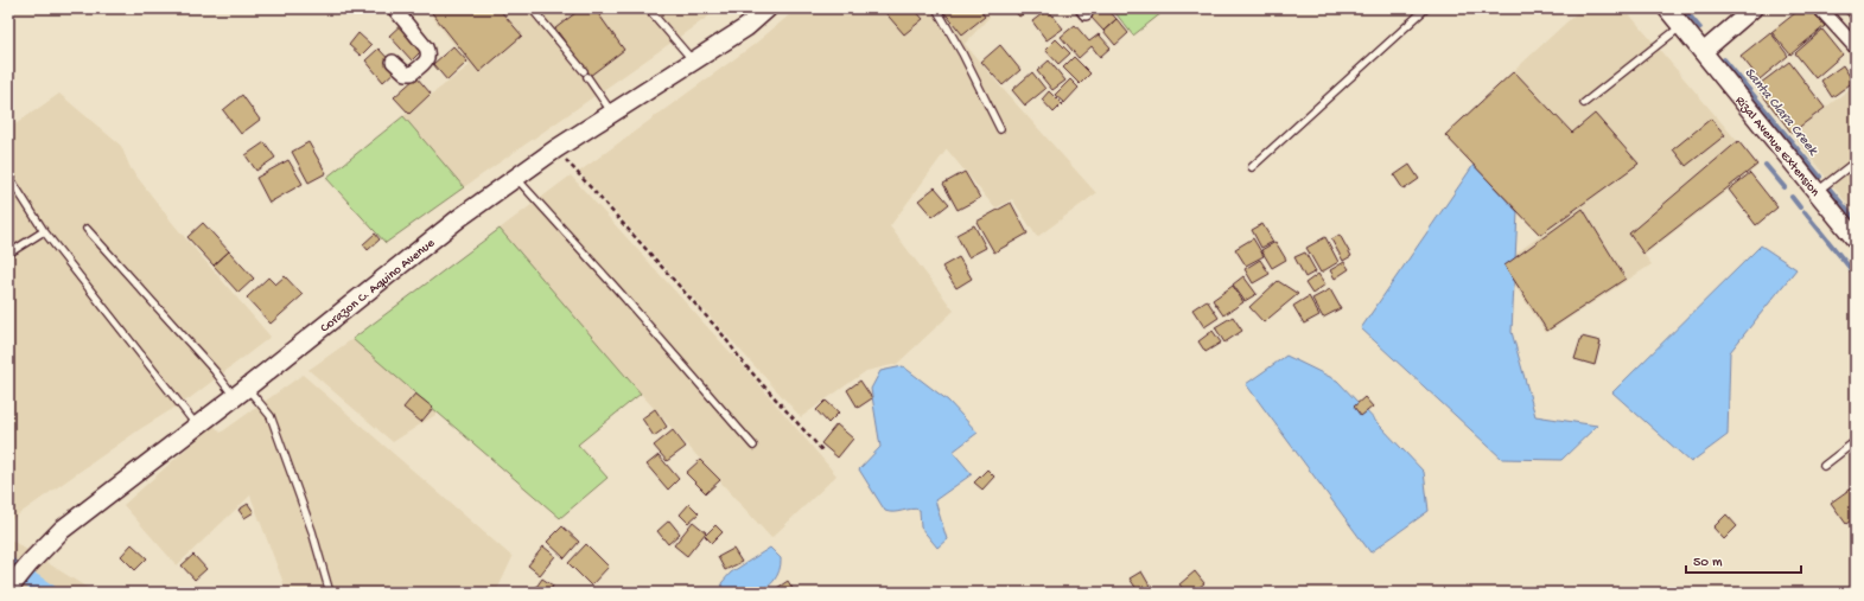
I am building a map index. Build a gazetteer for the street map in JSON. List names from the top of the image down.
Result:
{
  "streets": {
    "main road": ["Rizal Avenue Extension", "Corazon C. Aquino Avenue"]
  },
  "water": ["Santa Clara Creek"],
  "scale_bar": "50 m"
}
